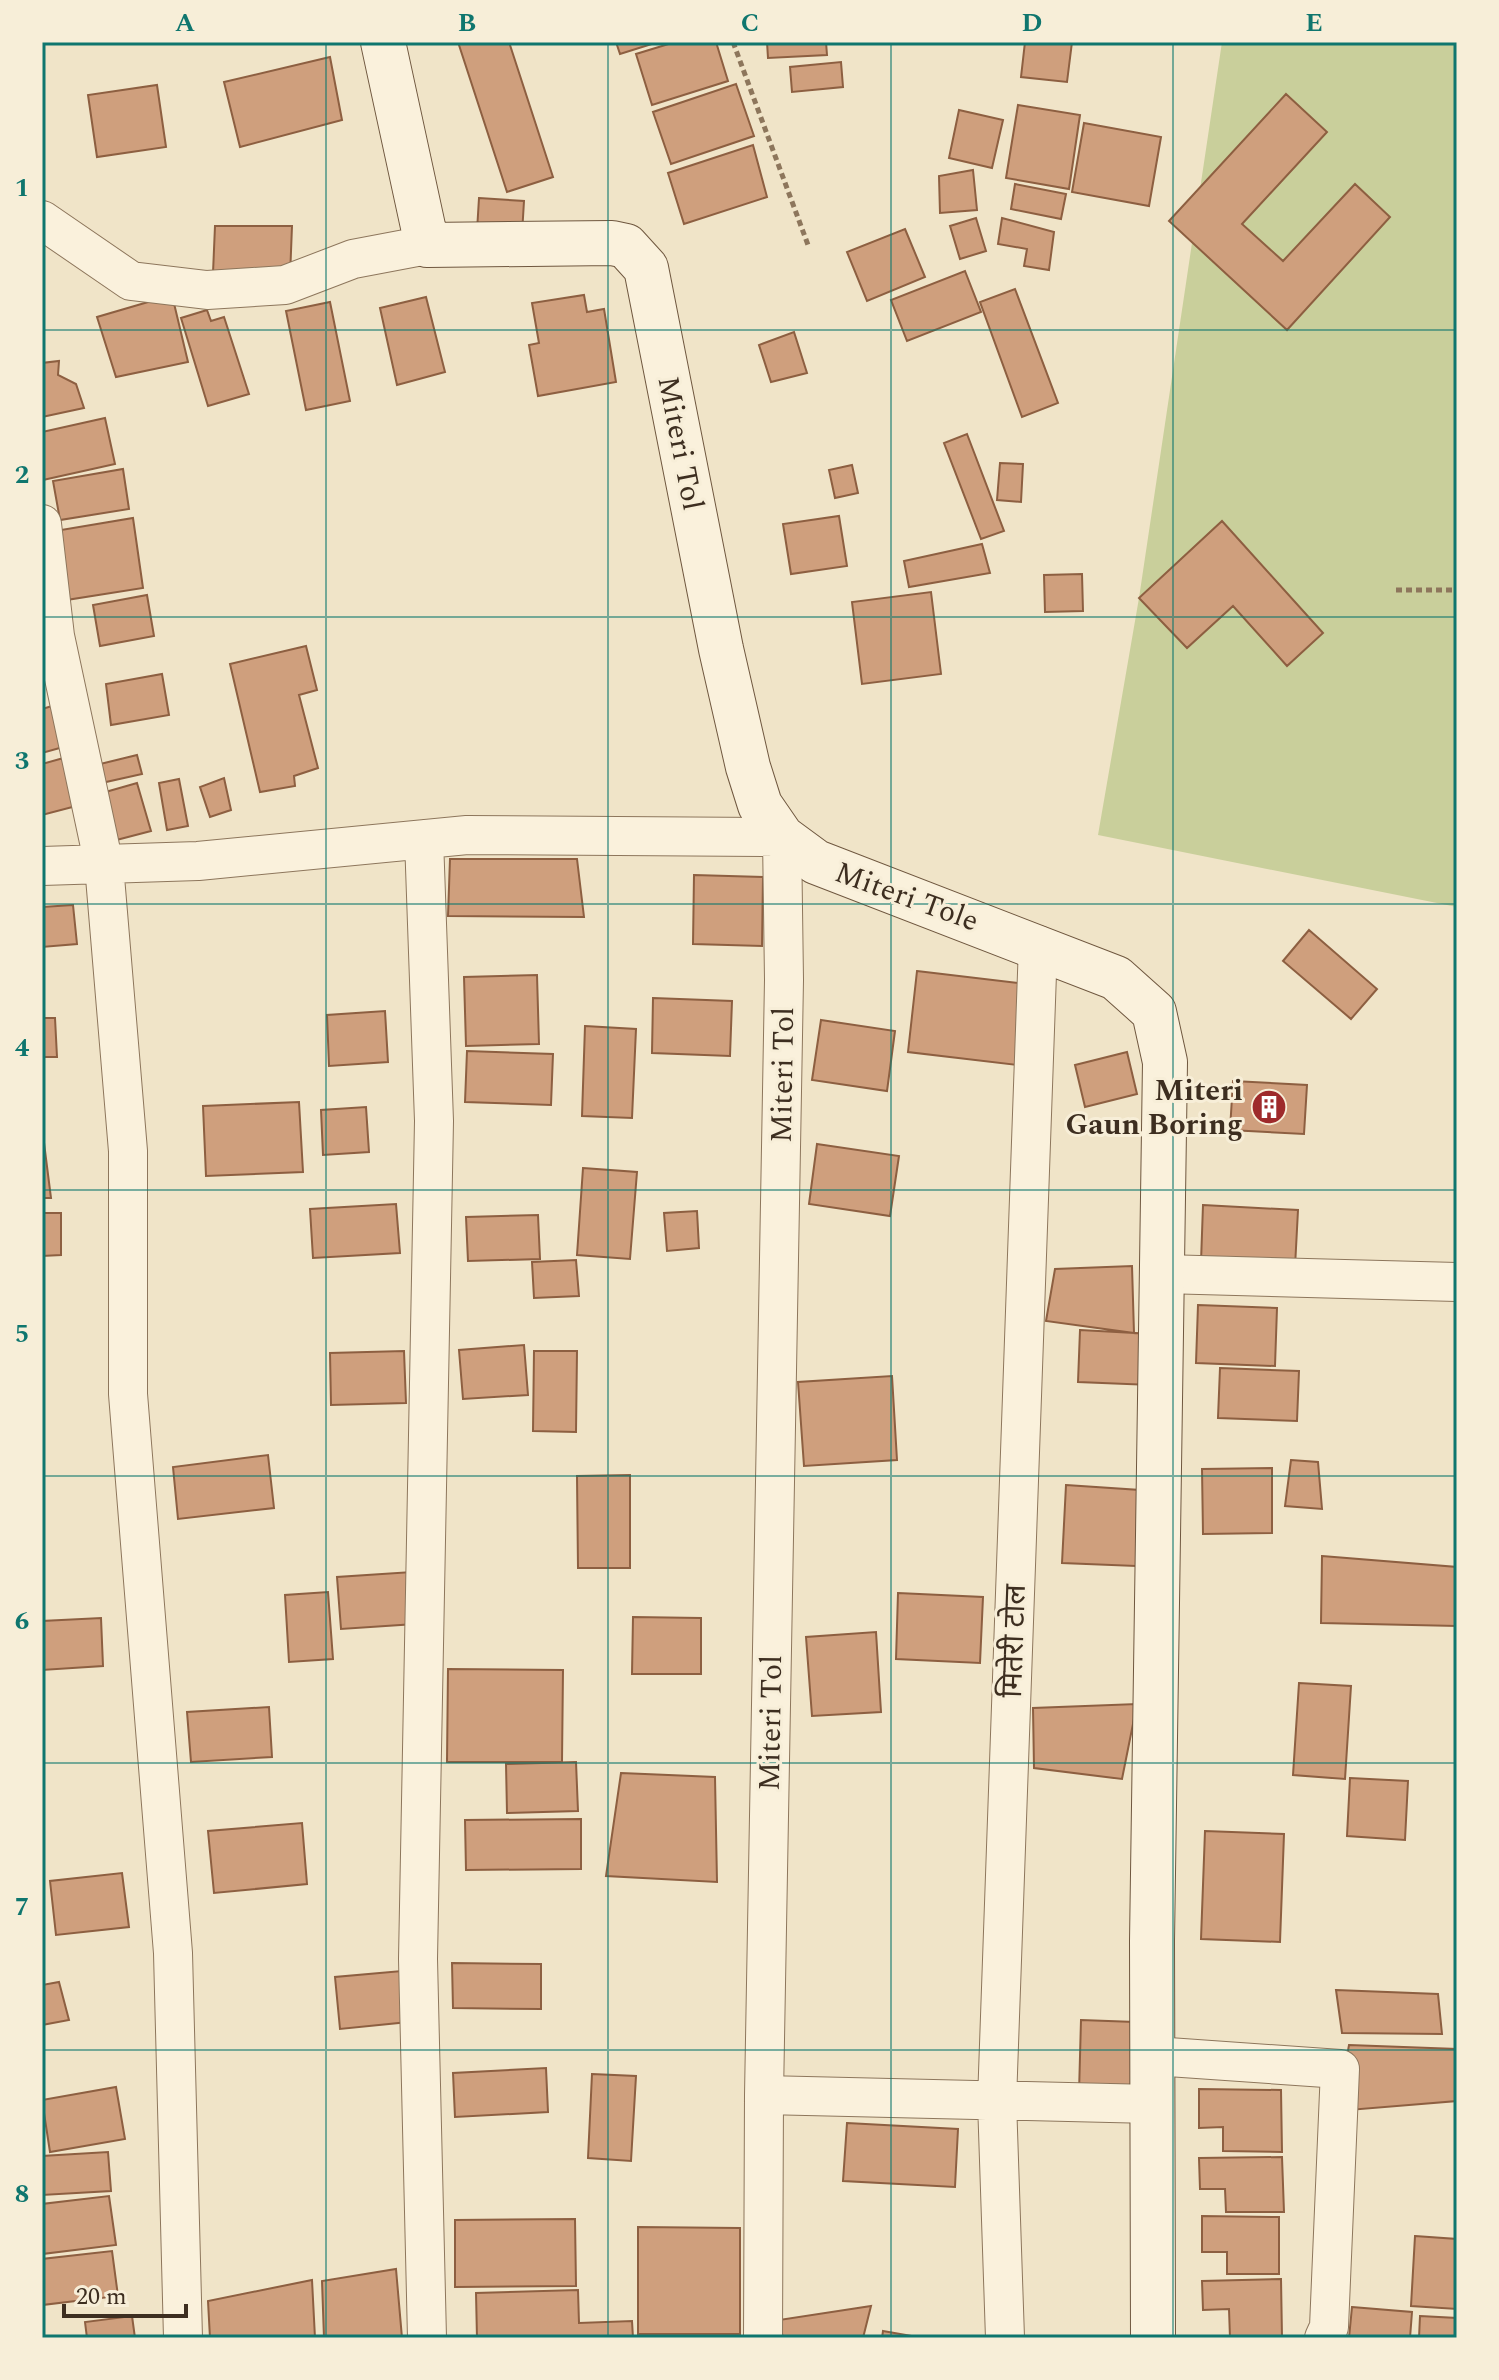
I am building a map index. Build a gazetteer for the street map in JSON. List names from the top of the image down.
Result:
{
  "streets": {
    "main road": ["Miteri Tol", "Miteri Tole"],
    "street": ["मितेरी टोल"]
  },
  "crossings": [
    ["Miteri Tol", "Miteri Tole"],
    ["Miteri Tole", "मितेरी टोल"]
  ],
  "places": {
    "building": ["Miteri Gaun Boring"]
  },
  "scale_bar": "20 m",
  "grid": {
    "columns": [
      "A",
      "B",
      "C",
      "D",
      "E"
    ],
    "rows": [
      "1",
      "2",
      "3",
      "4",
      "5",
      "6",
      "7",
      "8"
    ]
  }
}
